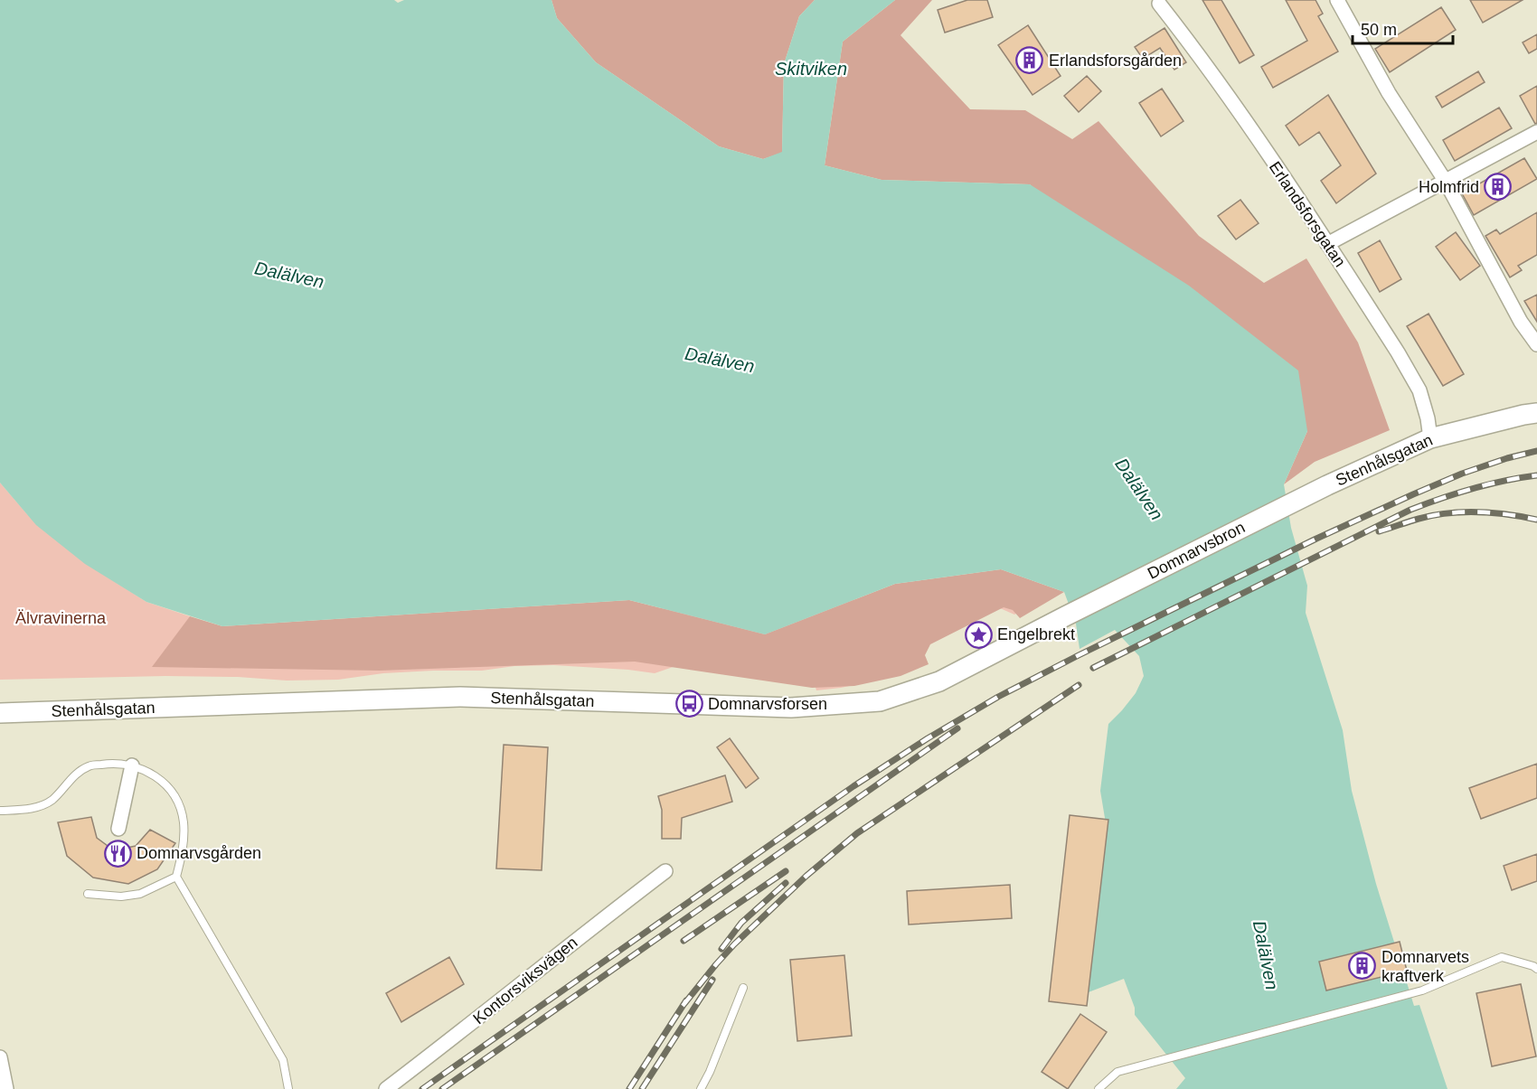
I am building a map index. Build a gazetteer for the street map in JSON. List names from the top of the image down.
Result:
{
  "streets": {
    "street": [
      "Erlandsforsgatan",
      "Stenhålsgatan",
      "Domnarvsbron",
      "Kontorsviksvägen"
    ]
  },
  "crossings": [
    ["Erlandsforsgatan", "Stenhålsgatan"],
    ["Stenhålsgatan", "Domnarvsbron"]
  ],
  "water": ["Skitviken", "Dalälven"],
  "parks": ["Älvravinerna"],
  "places": {
    "building": ["Erlandsforsgården", "Holmfrid", "Domnarvets kraftverk"],
    "place": ["Engelbrekt"],
    "bus stop": ["Domnarvsforsen"],
    "restaurant": ["Domnarvsgården"]
  },
  "scale_bar": "50 m"
}
